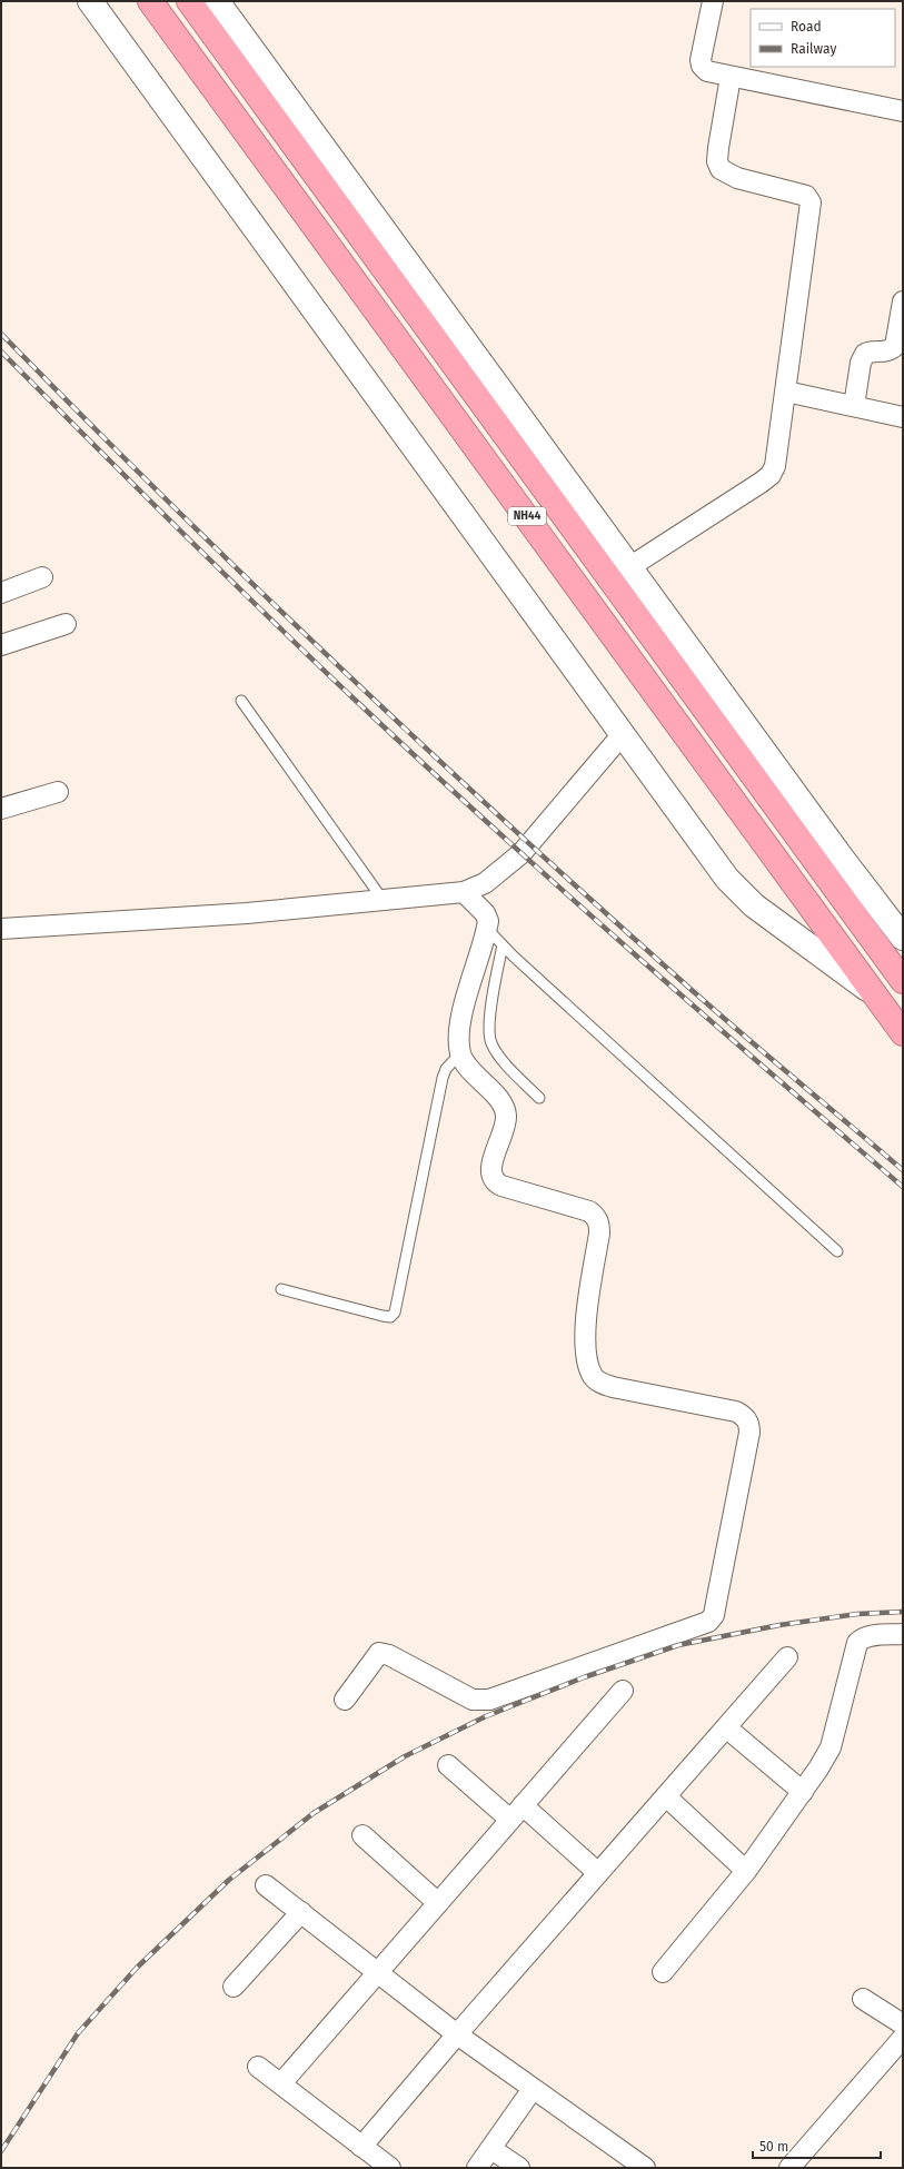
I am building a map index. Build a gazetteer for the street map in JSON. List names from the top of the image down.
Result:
{
  "streets": {
    "highway": ["NH44"]
  },
  "legend": ["Road", "Railway"],
  "scale_bar": "50 m"
}
